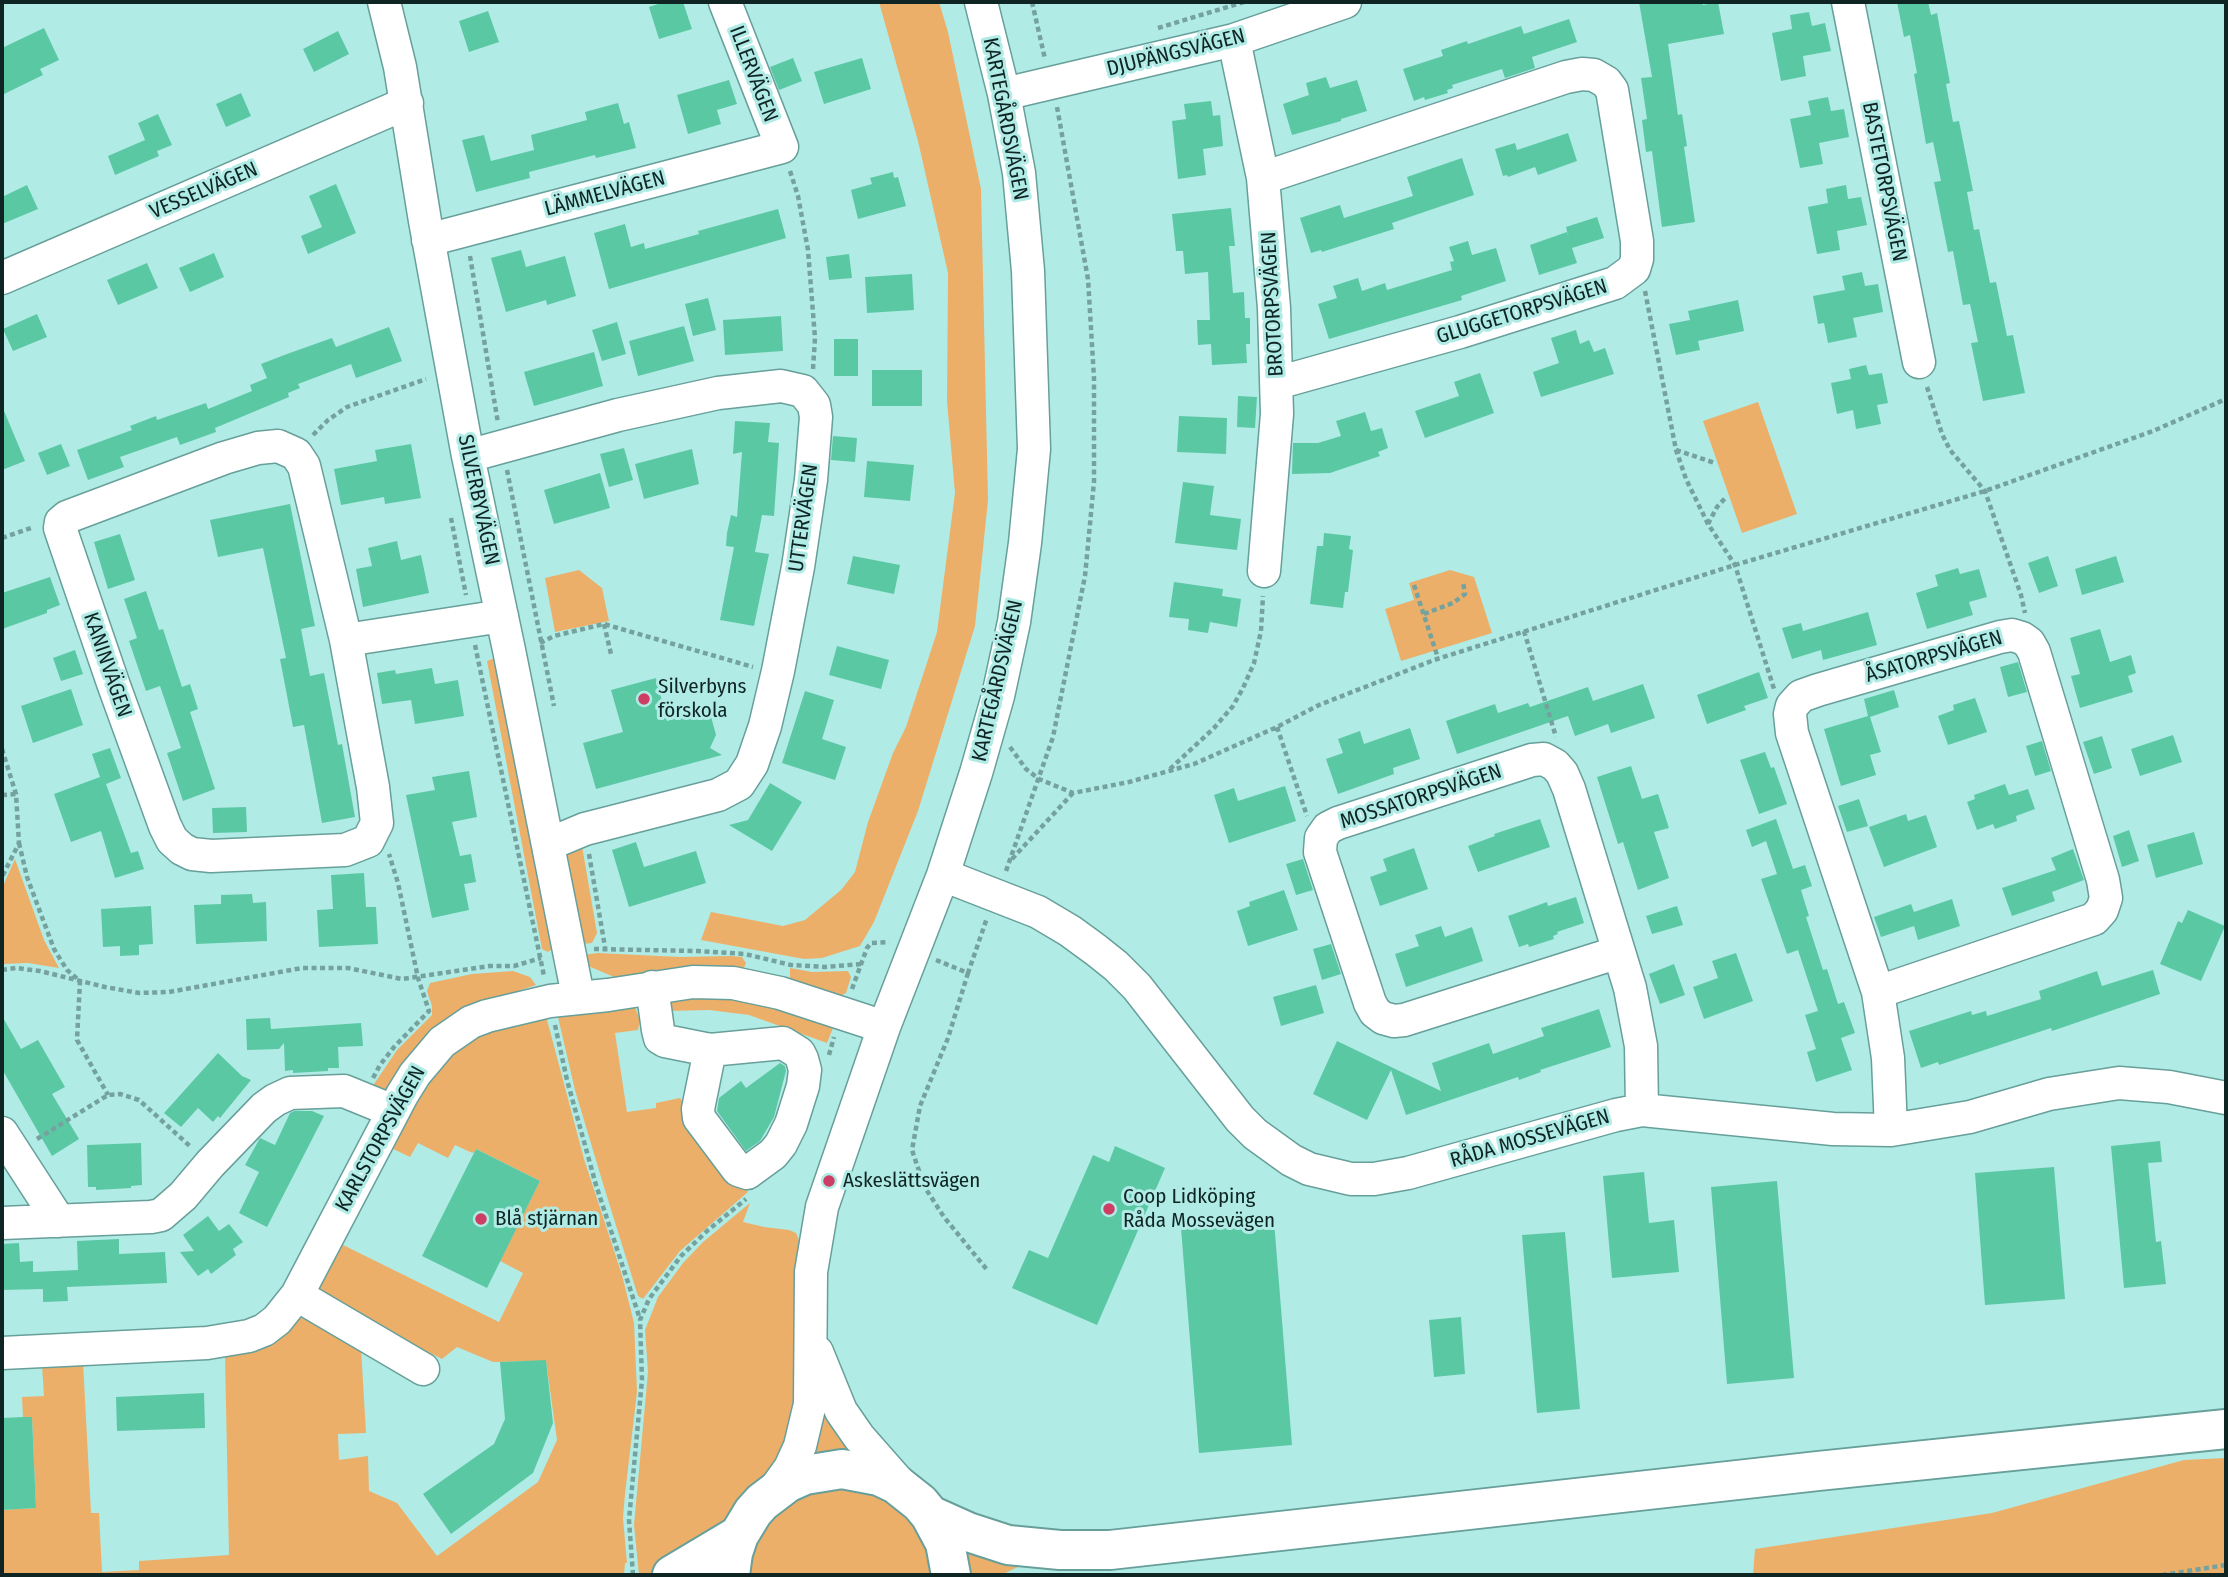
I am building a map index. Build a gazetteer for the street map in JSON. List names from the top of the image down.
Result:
{
  "streets": {
    "street": [
      "DJUPÄNGSVÄGEN",
      "ILLERVÄGEN",
      "KARTEGÅRDSVÄGEN",
      "BASTETORPSVÄGEN",
      "VESSELVÄGEN",
      "LÄMMELVÄGEN",
      "BROTORPSVÄGEN",
      "GLUGGETORPSVÄGEN",
      "SILVERBYVÄGEN",
      "UTTERVÄGEN",
      "ÅSATORPSVÄGEN",
      "KANINVÄGEN",
      "MOSSATORPSVÄGEN",
      "KARLSTORPSVÄGEN",
      "RÅDA MOSSEVÄGEN"
    ]
  },
  "crossings": [
    ["DJUPÄNGSVÄGEN", "KARTEGÅRDSVÄGEN"],
    ["DJUPÄNGSVÄGEN", "BROTORPSVÄGEN"],
    ["ILLERVÄGEN", "LÄMMELVÄGEN"],
    ["KARTEGÅRDSVÄGEN", "KARLSTORPSVÄGEN"],
    ["KARTEGÅRDSVÄGEN", "RÅDA MOSSEVÄGEN"],
    ["VESSELVÄGEN", "SILVERBYVÄGEN"],
    ["LÄMMELVÄGEN", "SILVERBYVÄGEN"],
    ["BROTORPSVÄGEN", "GLUGGETORPSVÄGEN"],
    ["SILVERBYVÄGEN", "UTTERVÄGEN"],
    ["SILVERBYVÄGEN", "KARLSTORPSVÄGEN"]
  ],
  "places": [
    "Silverbyns förskola",
    "Askeslättsvägen",
    "Coop Lidköping Råda Mossevägen",
    "Blå stjärnan"
  ]
}
